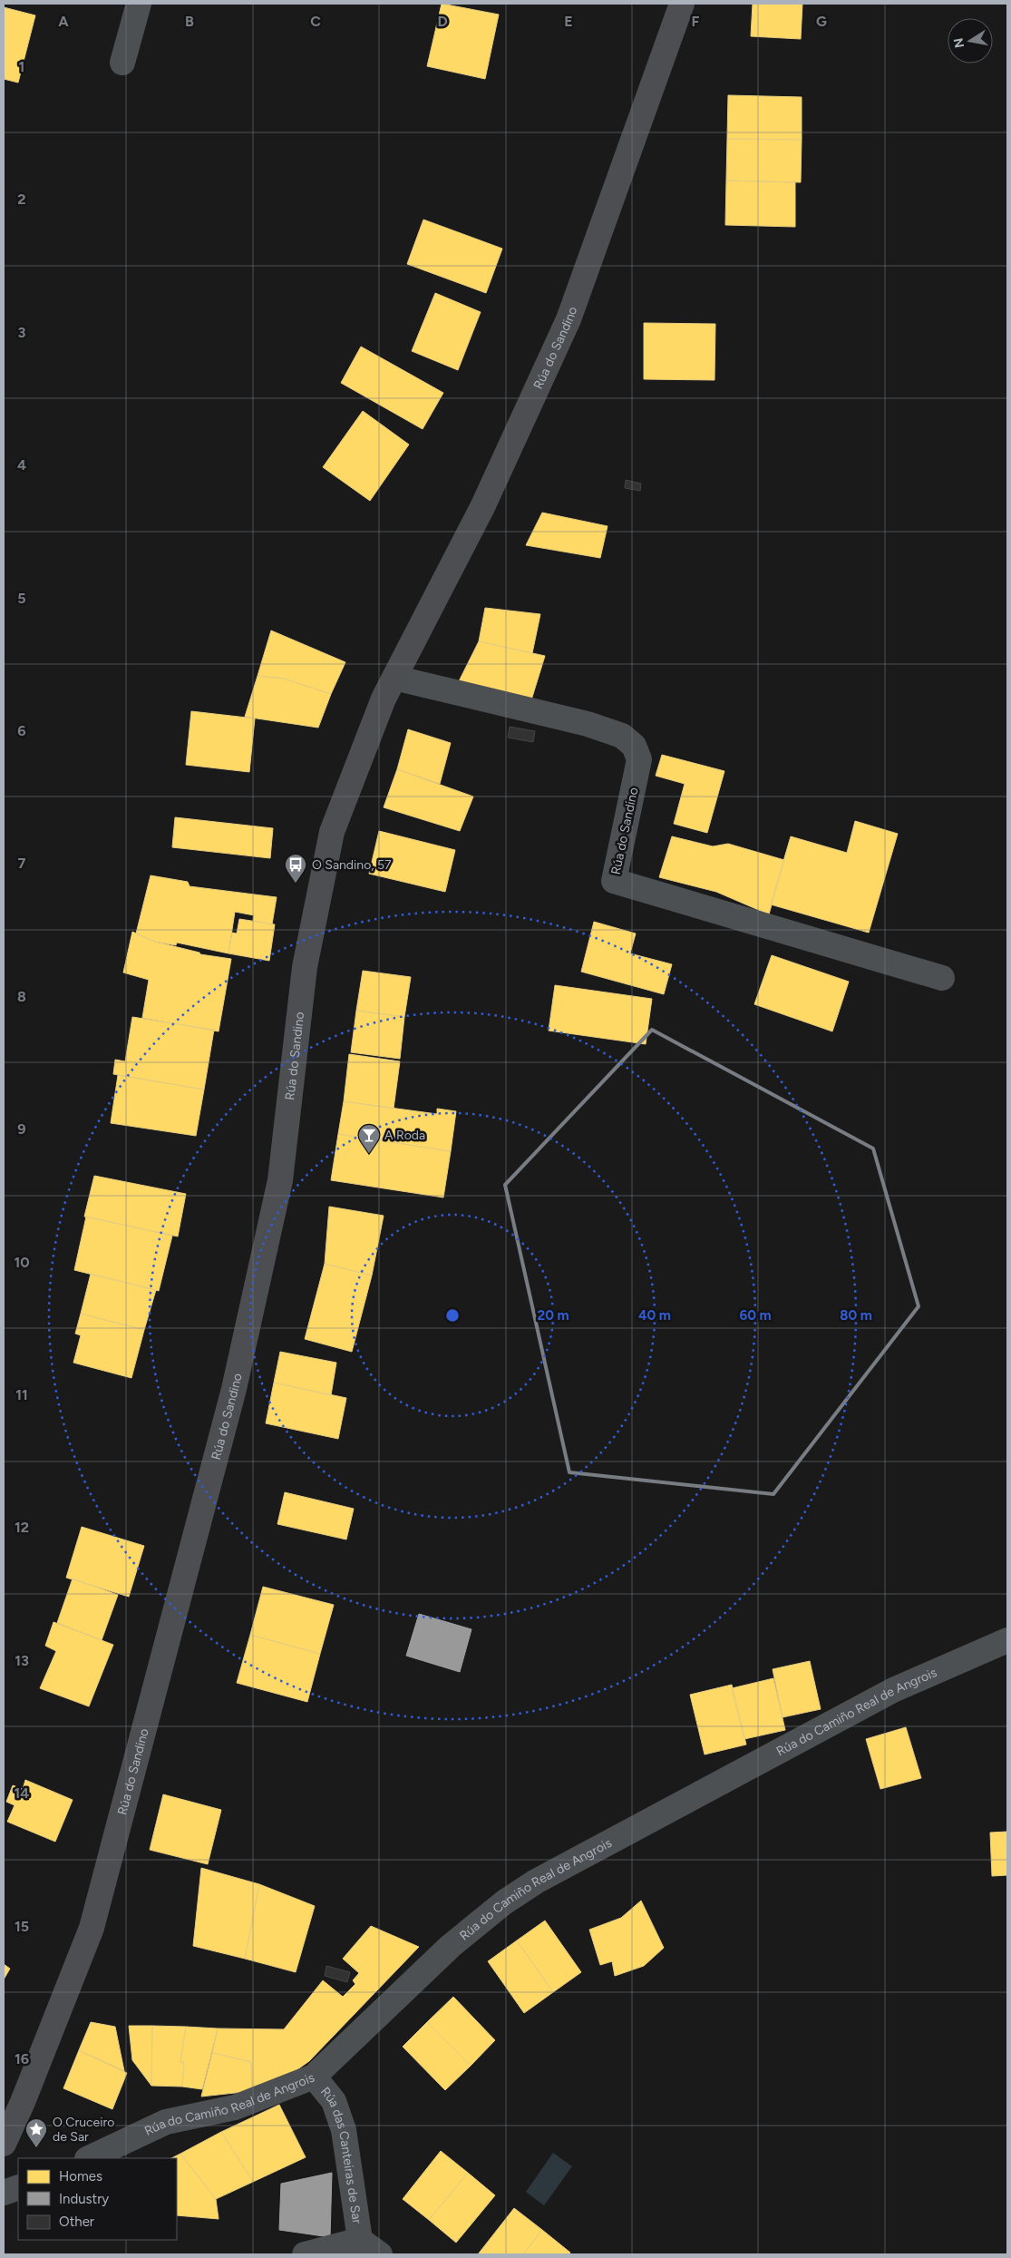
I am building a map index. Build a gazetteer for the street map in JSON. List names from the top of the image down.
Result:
{
  "streets": {
    "street": ["Rúa do Sandino", "Rúa do Camiño Real de Angrois", "Rúa das Canteiras de Sar"]
  },
  "crossings": [
    ["Rúa do Camiño Real de Angrois", "Rúa das Canteiras de Sar"]
  ],
  "places": {
    "bus stop": ["O Sandino, 57"],
    "bar": ["A Roda"],
    "place": ["O Cruceiro de Sar"]
  },
  "legend": ["Homes", "Industry", "Other"],
  "north": "left",
  "grid": {
    "columns": [
      "A",
      "B",
      "C",
      "D",
      "E",
      "F",
      "G"
    ],
    "rows": [
      "1",
      "2",
      "3",
      "4",
      "5",
      "6",
      "7",
      "8",
      "9",
      "10",
      "11",
      "12",
      "13",
      "14",
      "15",
      "16"
    ]
  },
  "rings": [
    "20 m",
    "40 m",
    "60 m",
    "80 m"
  ]
}
